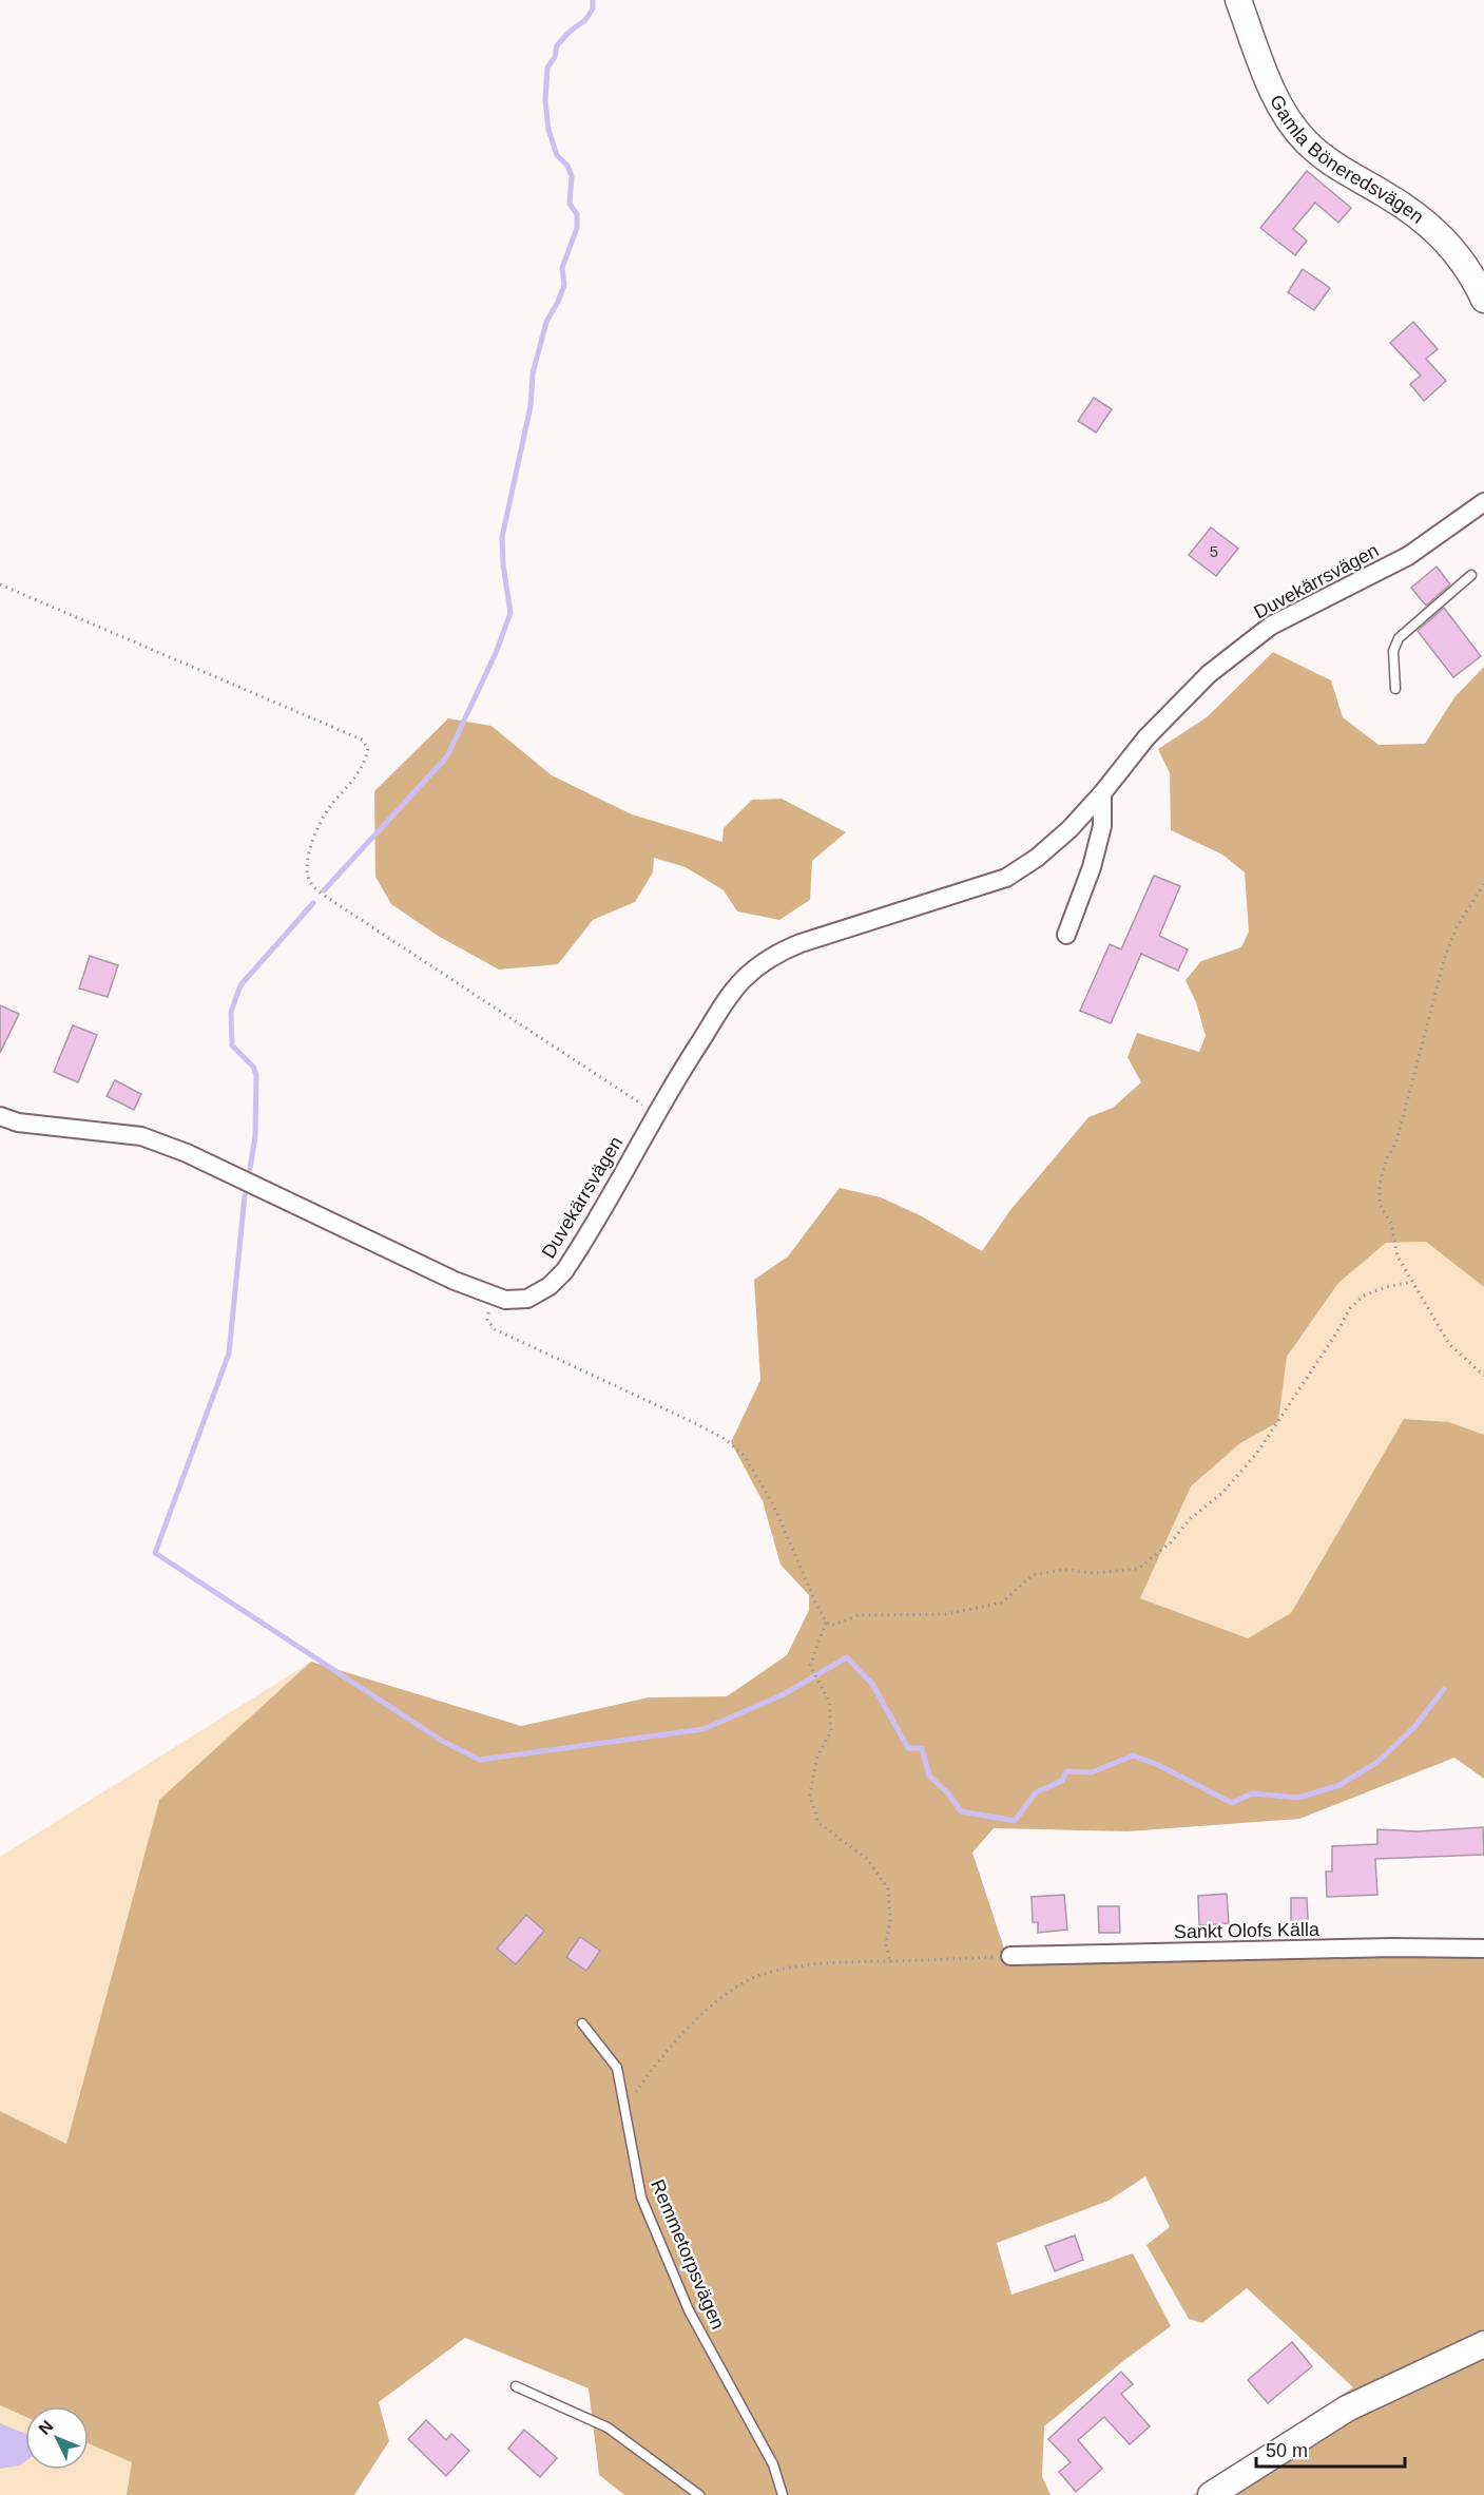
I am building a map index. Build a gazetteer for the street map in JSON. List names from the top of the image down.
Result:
{
  "streets": {
    "street": ["Gamla Böneredsvägen", "Duvekärrsvägen", "Sankt Olofs Källa"],
    "lane": ["Remmetorpsvägen"]
  },
  "house_numbers": ["5"],
  "scale_bar": "50 m",
  "north": "top left"
}
